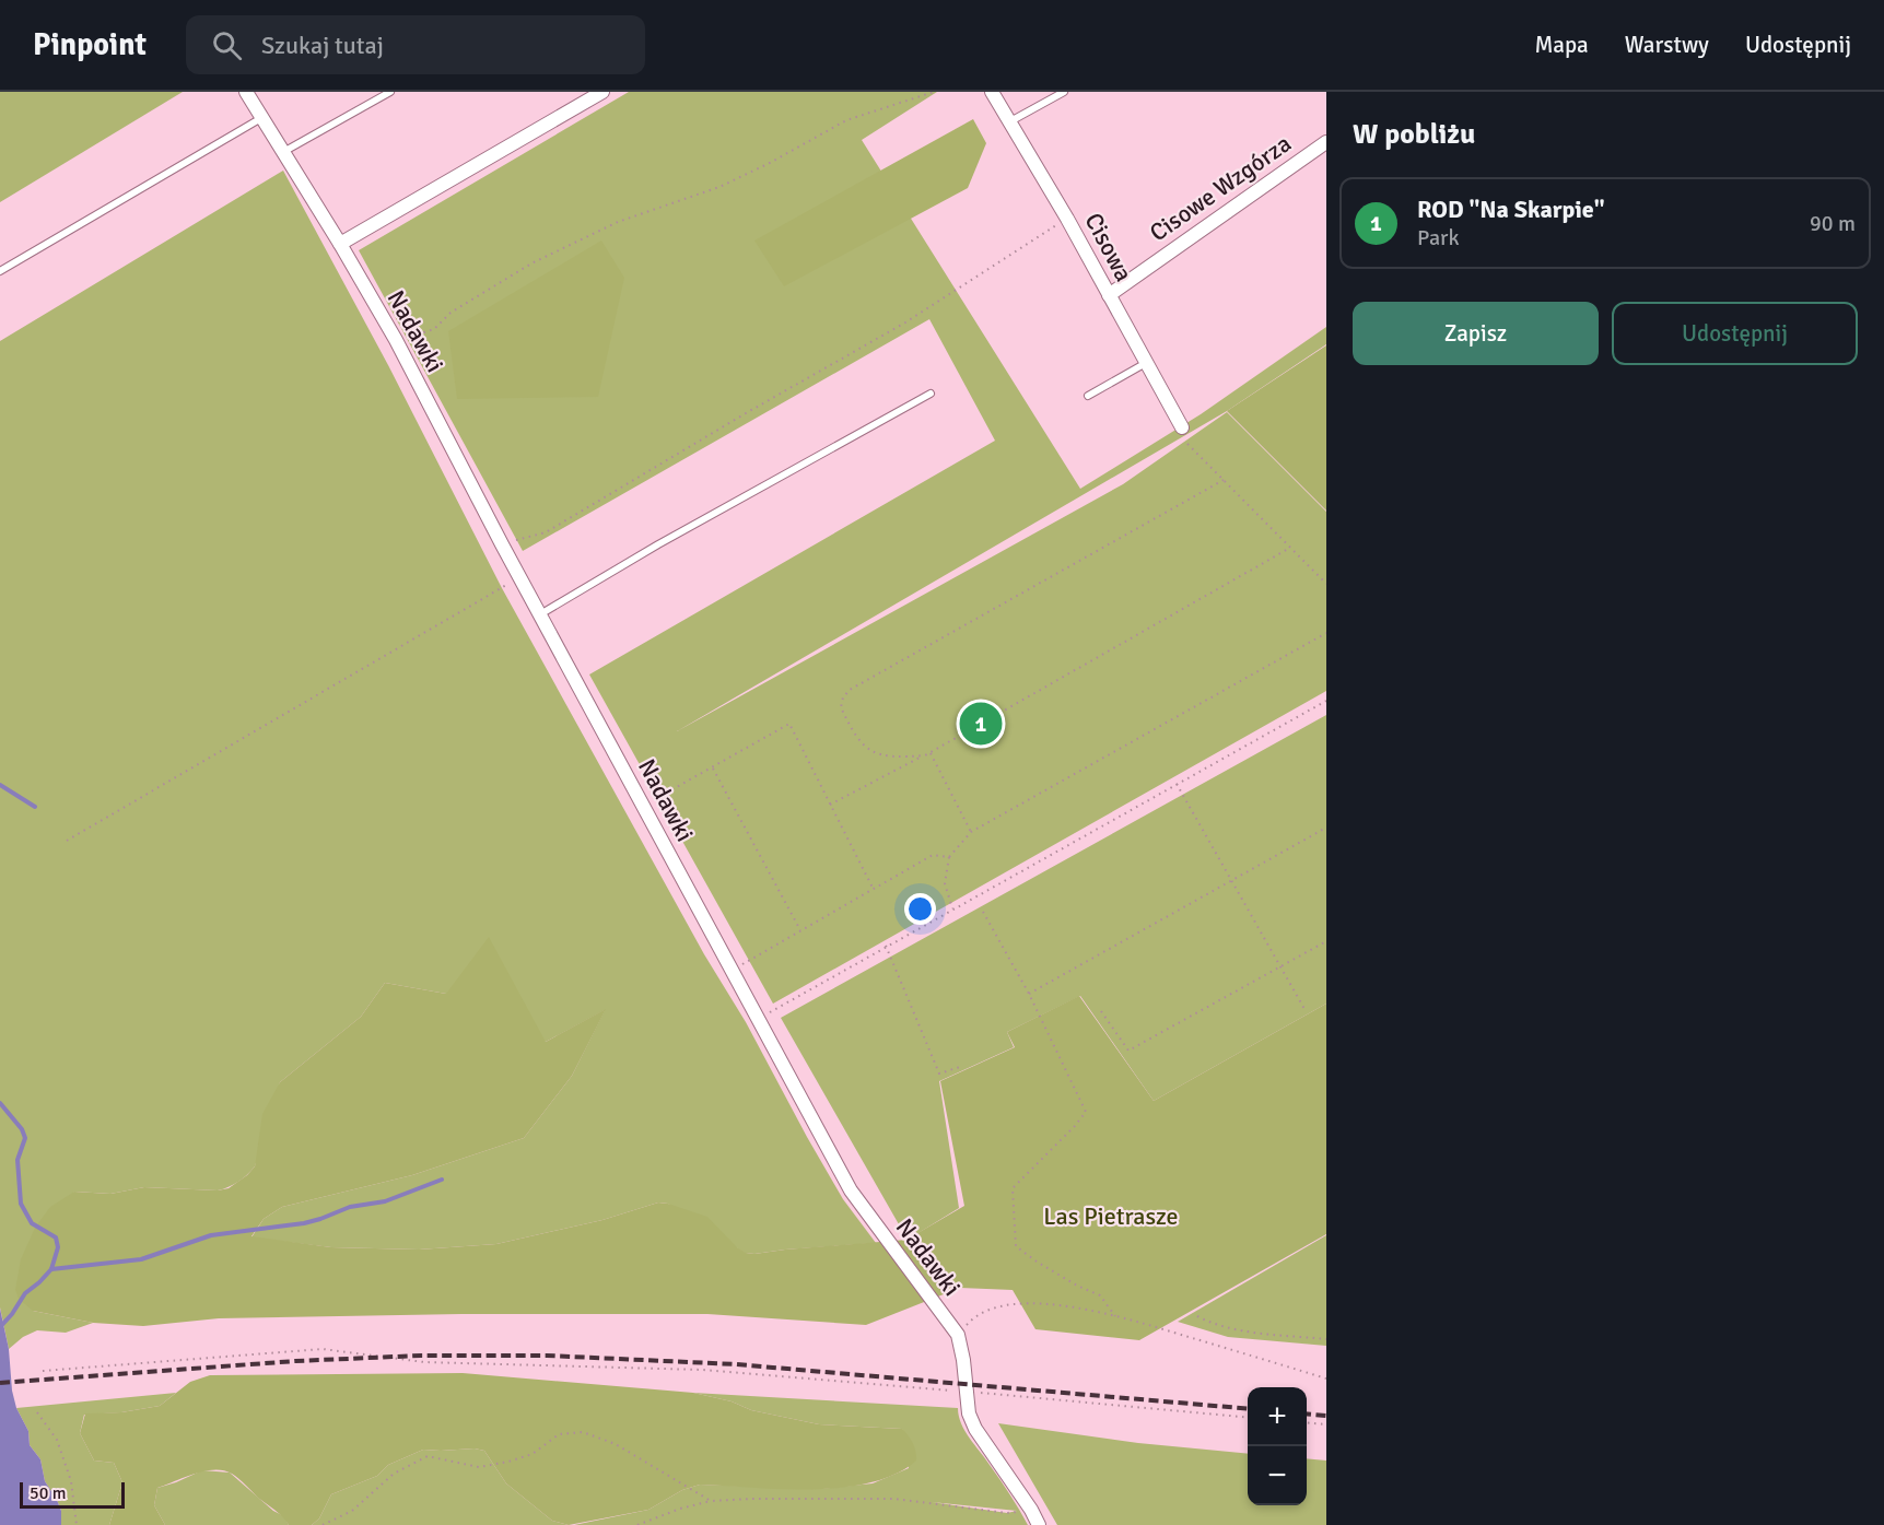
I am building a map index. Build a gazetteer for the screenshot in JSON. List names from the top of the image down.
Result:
{
  "streets": {
    "street": ["Cisowe Wzgórza", "Cisowa", "Nadawki"]
  },
  "crossings": [
    ["Cisowe Wzgórza", "Cisowa"]
  ],
  "parks": ["Las Pietrasze"],
  "scale_bar": "50 m",
  "page": {
    "header": "Pinpoint",
    "search": "Szukaj tutaj",
    "nav": ["Mapa", "Warstwy", "Udostępnij"],
    "heading": "W pobliżu",
    "list": [
      {
        "mark": "1",
        "name": "ROD \"Na Skarpie\"",
        "note": "Park",
        "value": "90 m"
      }
    ],
    "buttons": ["Zapisz", "Udostępnij"],
    "pins": "1",
    "map_buttons": ["+", "−"],
    "scale": "50 m"
  }
}
